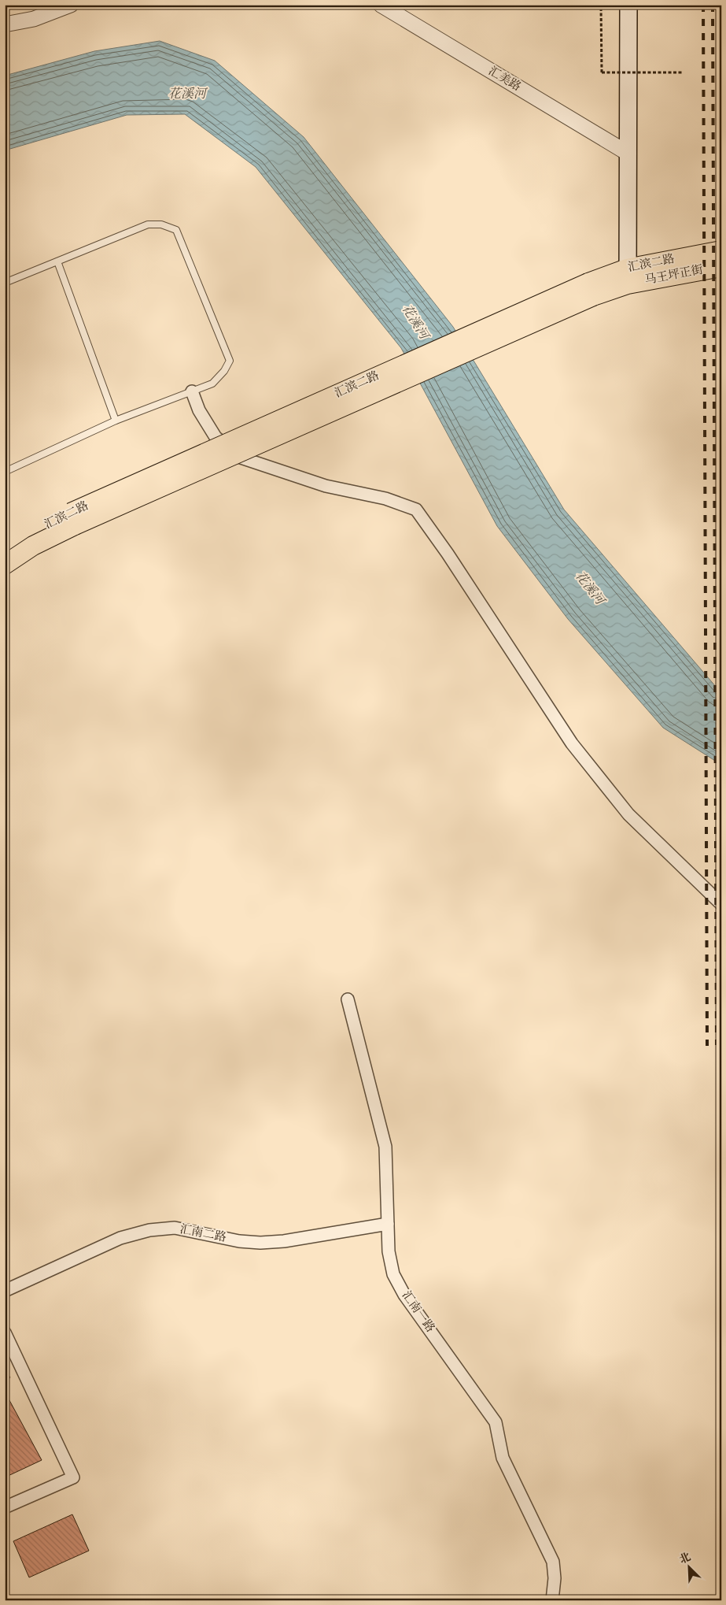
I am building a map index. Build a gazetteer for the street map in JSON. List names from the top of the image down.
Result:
{
  "streets": {
    "main road": ["汇滨二路", "马王坪正街"],
    "street": ["汇美路", "汇南二路", "汇南一路"]
  },
  "crossings": [
    ["汇滨二路", "马王坪正街"],
    ["汇南二路", "汇南一路"]
  ],
  "water": ["花溪河"],
  "north": "top left"
}
